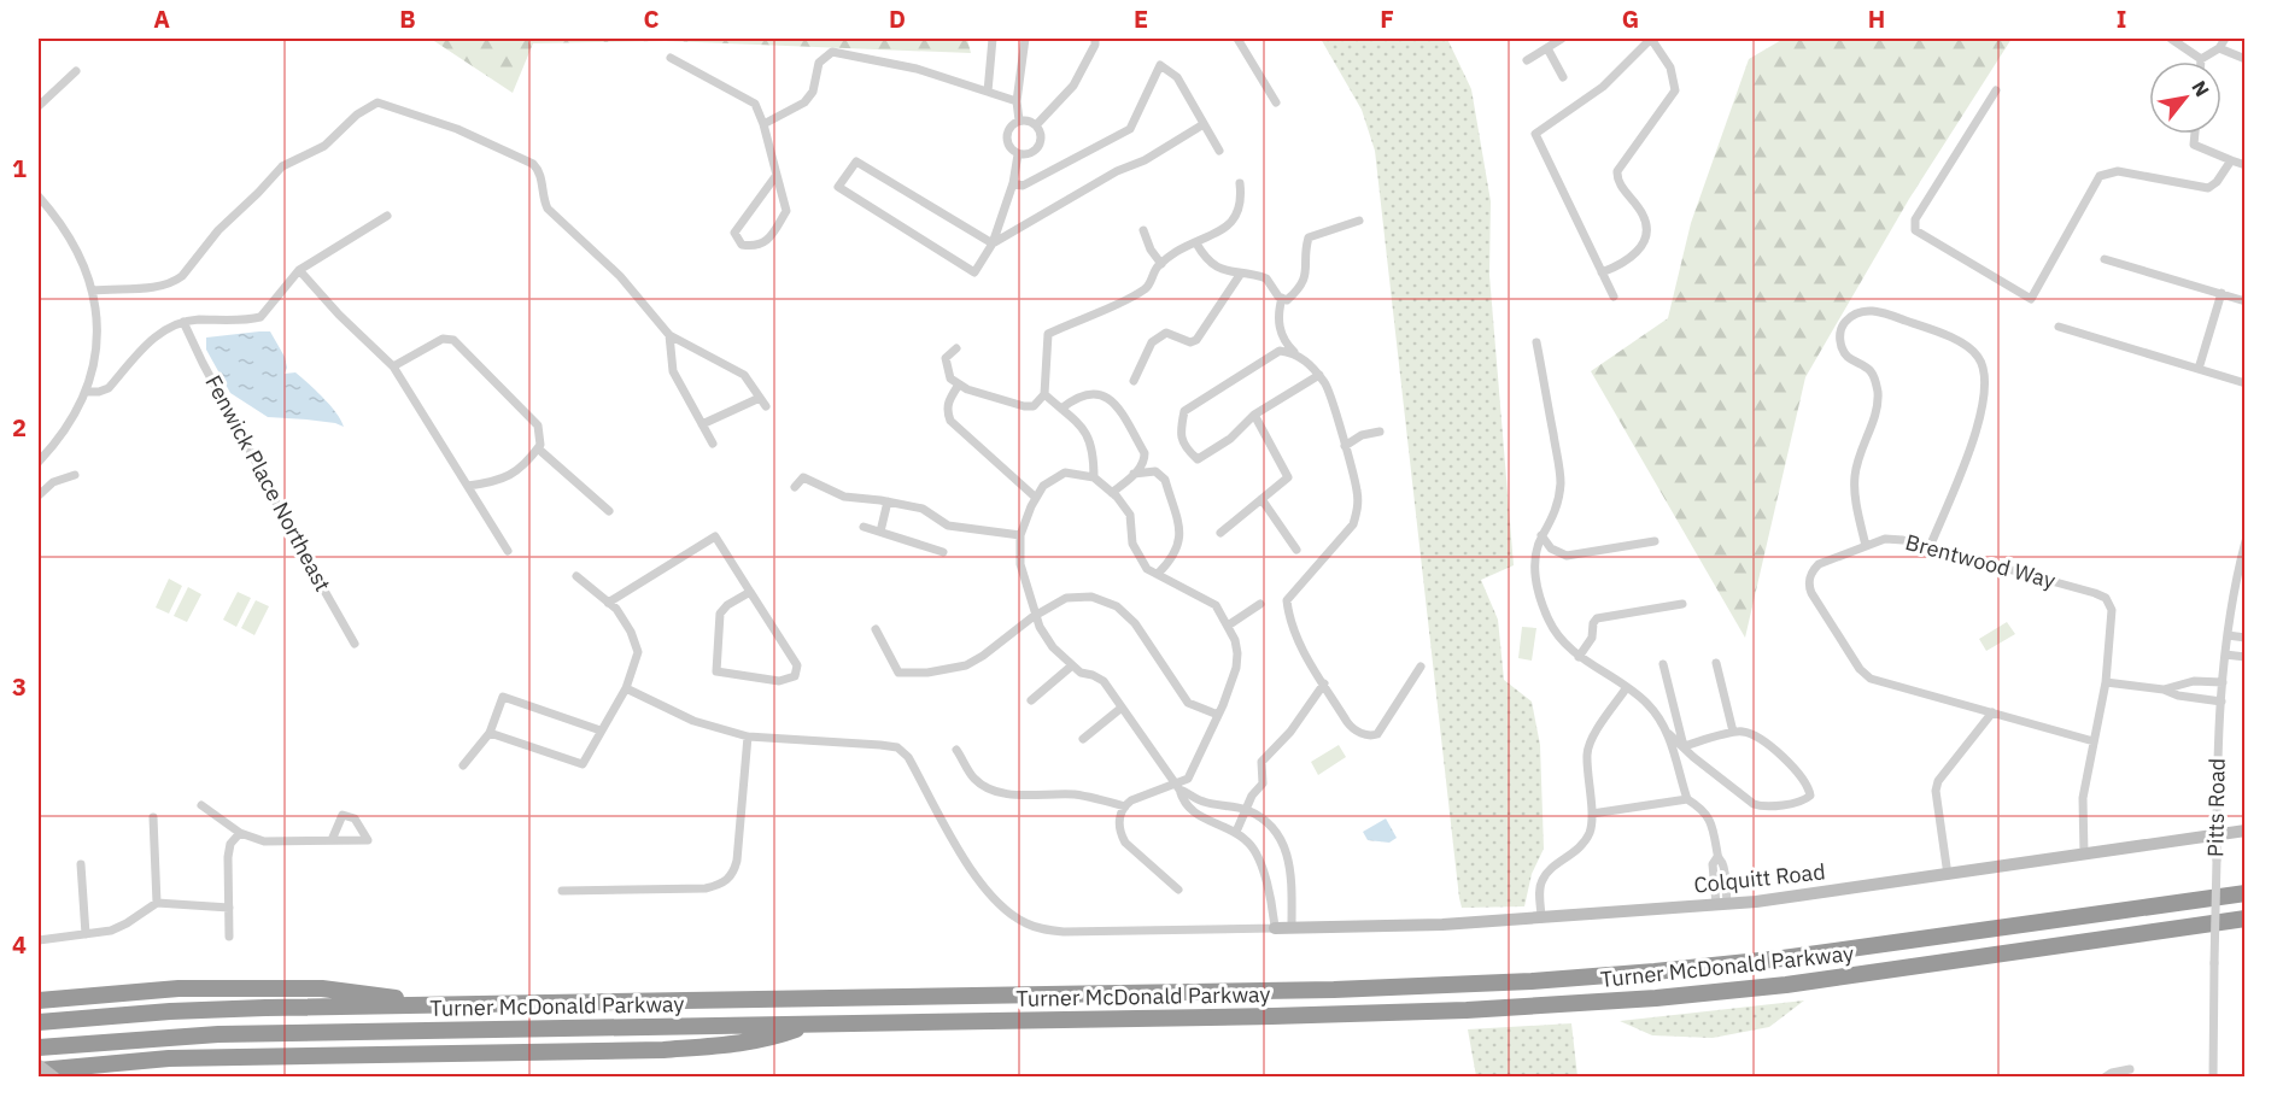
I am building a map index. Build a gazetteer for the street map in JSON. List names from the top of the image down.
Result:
{
  "streets": {
    "highway": ["Turner McDonald Parkway"],
    "street": [
      "Fenwick Place Northeast",
      "Brentwood Way",
      "Pitts Road",
      "Colquitt Road"
    ]
  },
  "crossings": [
    ["Brentwood Way", "Colquitt Road"],
    ["Pitts Road", "Colquitt Road"]
  ],
  "north": "top right",
  "grid": {
    "columns": [
      "A",
      "B",
      "C",
      "D",
      "E",
      "F",
      "G",
      "H",
      "I"
    ],
    "rows": [
      "1",
      "2",
      "3",
      "4"
    ]
  }
}
